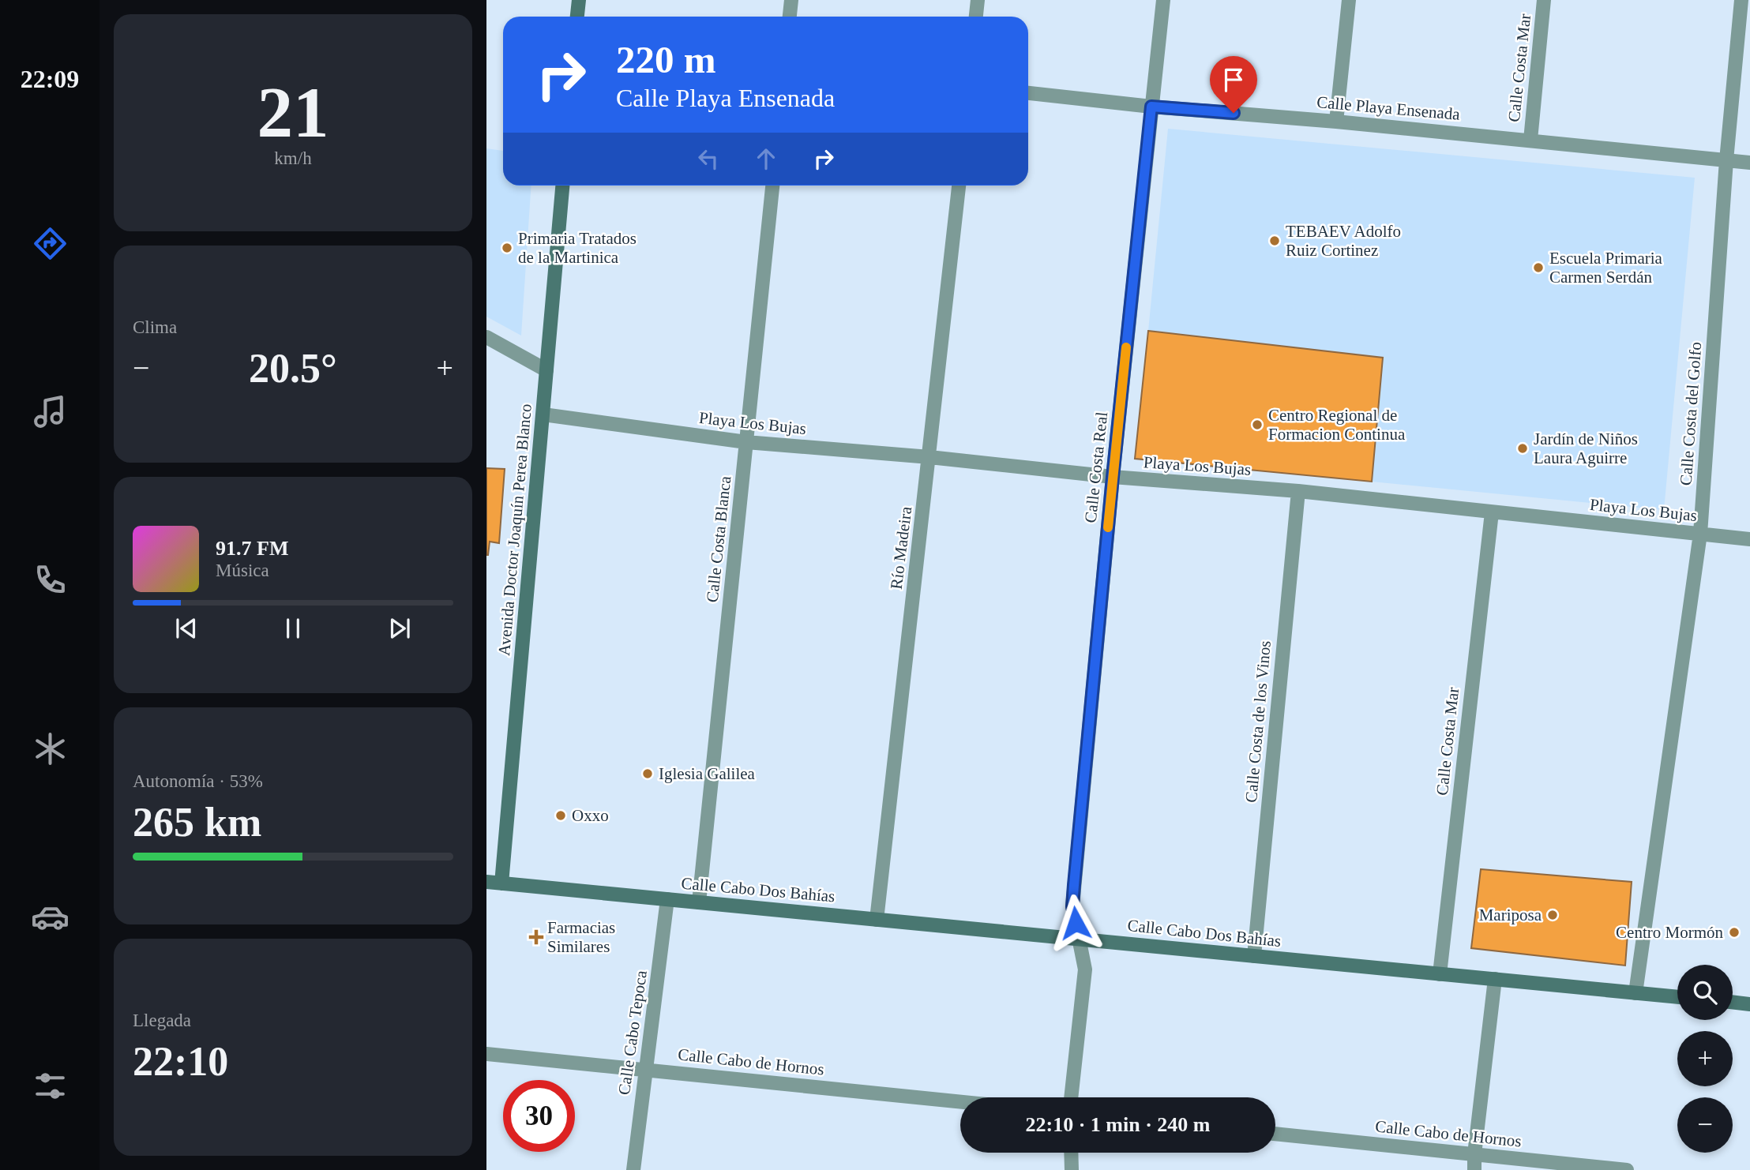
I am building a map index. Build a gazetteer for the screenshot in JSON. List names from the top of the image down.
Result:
{
  "streets": {
    "main road": ["Avenida Doctor Joaquín Perea Blanco", "Calle Cabo Dos Bahías"],
    "street": [
      "Calle Costa Mar",
      "Calle Playa Ensenada",
      "Calle Costa del Golfo",
      "Playa Los Bujas",
      "Calle Costa Real",
      "Calle Costa Blanca",
      "Río Madeira",
      "Calle Costa de los Vinos",
      "Calle Cabo Tepoca",
      "Calle Cabo de Hornos"
    ]
  },
  "crossings": [
    ["Calle Costa Mar", "Calle Playa Ensenada"],
    ["Calle Costa Mar", "Playa Los Bujas"],
    ["Calle Costa Mar", "Calle Cabo Dos Bahías"],
    ["Calle Playa Ensenada", "Calle Costa del Golfo"],
    ["Calle Playa Ensenada", "Calle Costa Real"],
    ["Calle Costa del Golfo", "Playa Los Bujas"],
    ["Calle Costa del Golfo", "Calle Cabo Dos Bahías"],
    ["Playa Los Bujas", "Calle Costa Real"],
    ["Playa Los Bujas", "Avenida Doctor Joaquín Perea Blanco"],
    ["Playa Los Bujas", "Calle Costa Blanca"],
    ["Playa Los Bujas", "Río Madeira"],
    ["Playa Los Bujas", "Calle Costa de los Vinos"],
    ["Calle Costa Real", "Calle Cabo Dos Bahías"],
    ["Avenida Doctor Joaquín Perea Blanco", "Calle Cabo Dos Bahías"],
    ["Calle Costa Blanca", "Calle Cabo Dos Bahías"],
    ["Río Madeira", "Calle Cabo Dos Bahías"],
    ["Calle Costa de los Vinos", "Calle Cabo Dos Bahías"],
    ["Calle Cabo Dos Bahías", "Calle Cabo Tepoca"],
    ["Calle Cabo Tepoca", "Calle Cabo de Hornos"]
  ],
  "places": {
    "other": [
      "TEBAEV Adolfo Ruiz Cortinez",
      "Primaria Tratados de la Martinica",
      "Escuela Primaria Carmen Serdán",
      "Centro Regional de Formacion Continua",
      "Jardín de Niños Laura Aguirre",
      "Iglesia Galilea",
      "Oxxo",
      "Mariposa",
      "Centro Mormón"
    ],
    "health": ["Farmacias Similares"]
  },
  "page": {
    "tabs": "22:09",
    "tile": [
      ["21", "km/h"],
      "Clima",
      ["Autonomía · 53%", "265 km"],
      ["Llegada", "22:10"]
    ],
    "turn": ["220 m", "Calle Playa Ensenada"],
    "heat": ["−", "20.5°", "+"],
    "song": ["91.7 FM", "Música"],
    "map_buttons": ["+", "−"],
    "limit": "30",
    "trip": "22:10 · 1 min · 240 m"
  }
}
